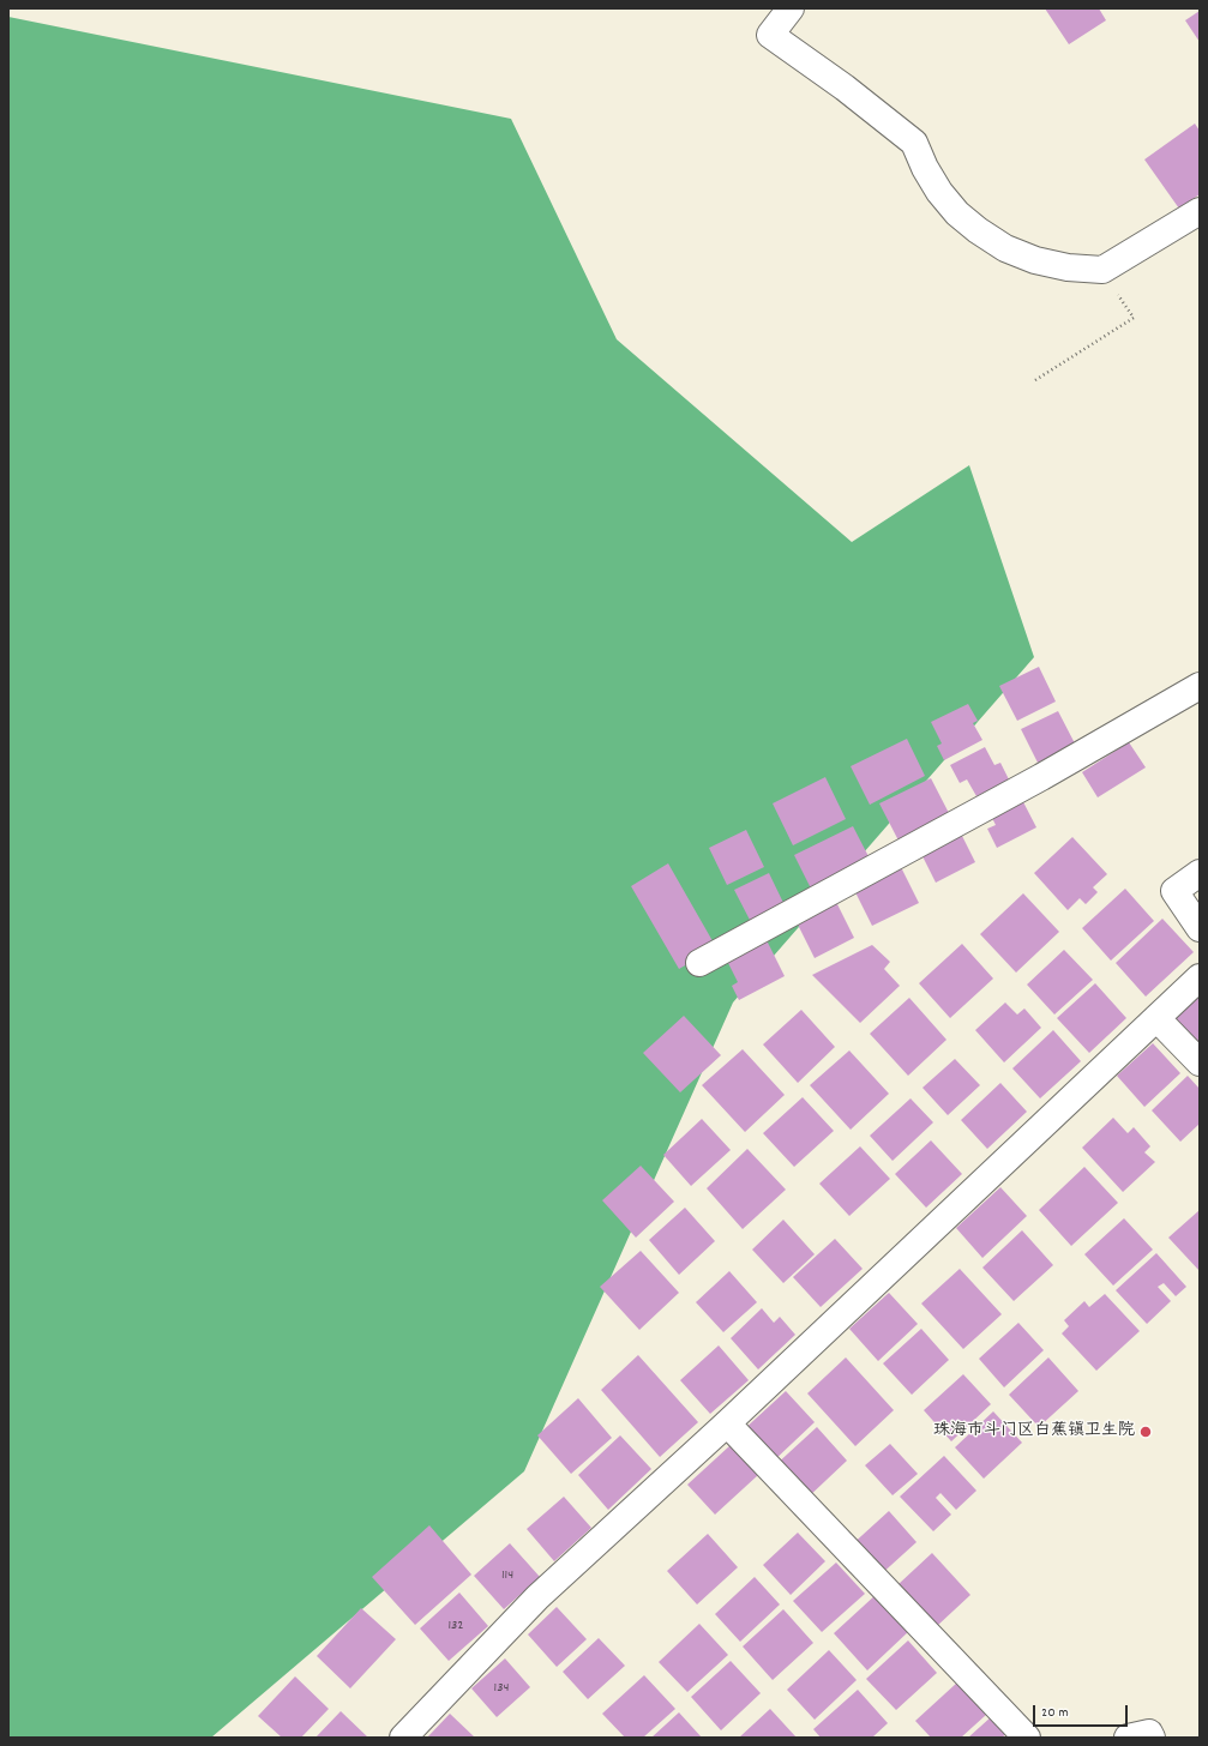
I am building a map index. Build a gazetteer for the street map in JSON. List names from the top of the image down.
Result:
{
  "places": ["珠海市斗门区白蕉镇卫生院"],
  "house_numbers": ["114", "132", "134"],
  "scale_bar": "20 m"
}
